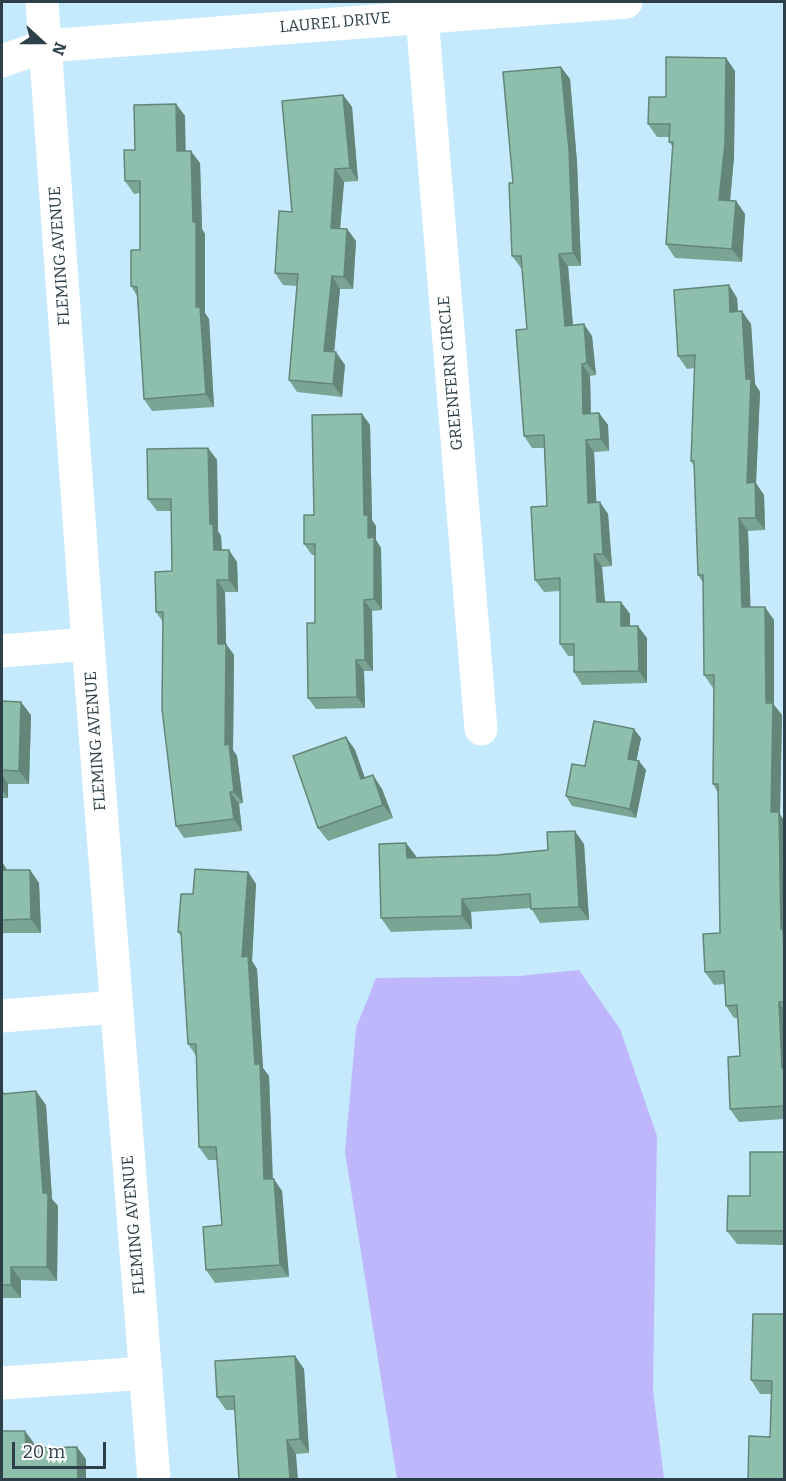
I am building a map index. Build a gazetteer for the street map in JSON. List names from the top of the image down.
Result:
{
  "streets": {
    "street": ["LAUREL DRIVE", "FLEMING AVENUE", "GREENFERN CIRCLE"]
  },
  "crossings": [
    ["LAUREL DRIVE", "FLEMING AVENUE"],
    ["LAUREL DRIVE", "GREENFERN CIRCLE"]
  ],
  "scale_bar": "20 m",
  "north": "right"
}
